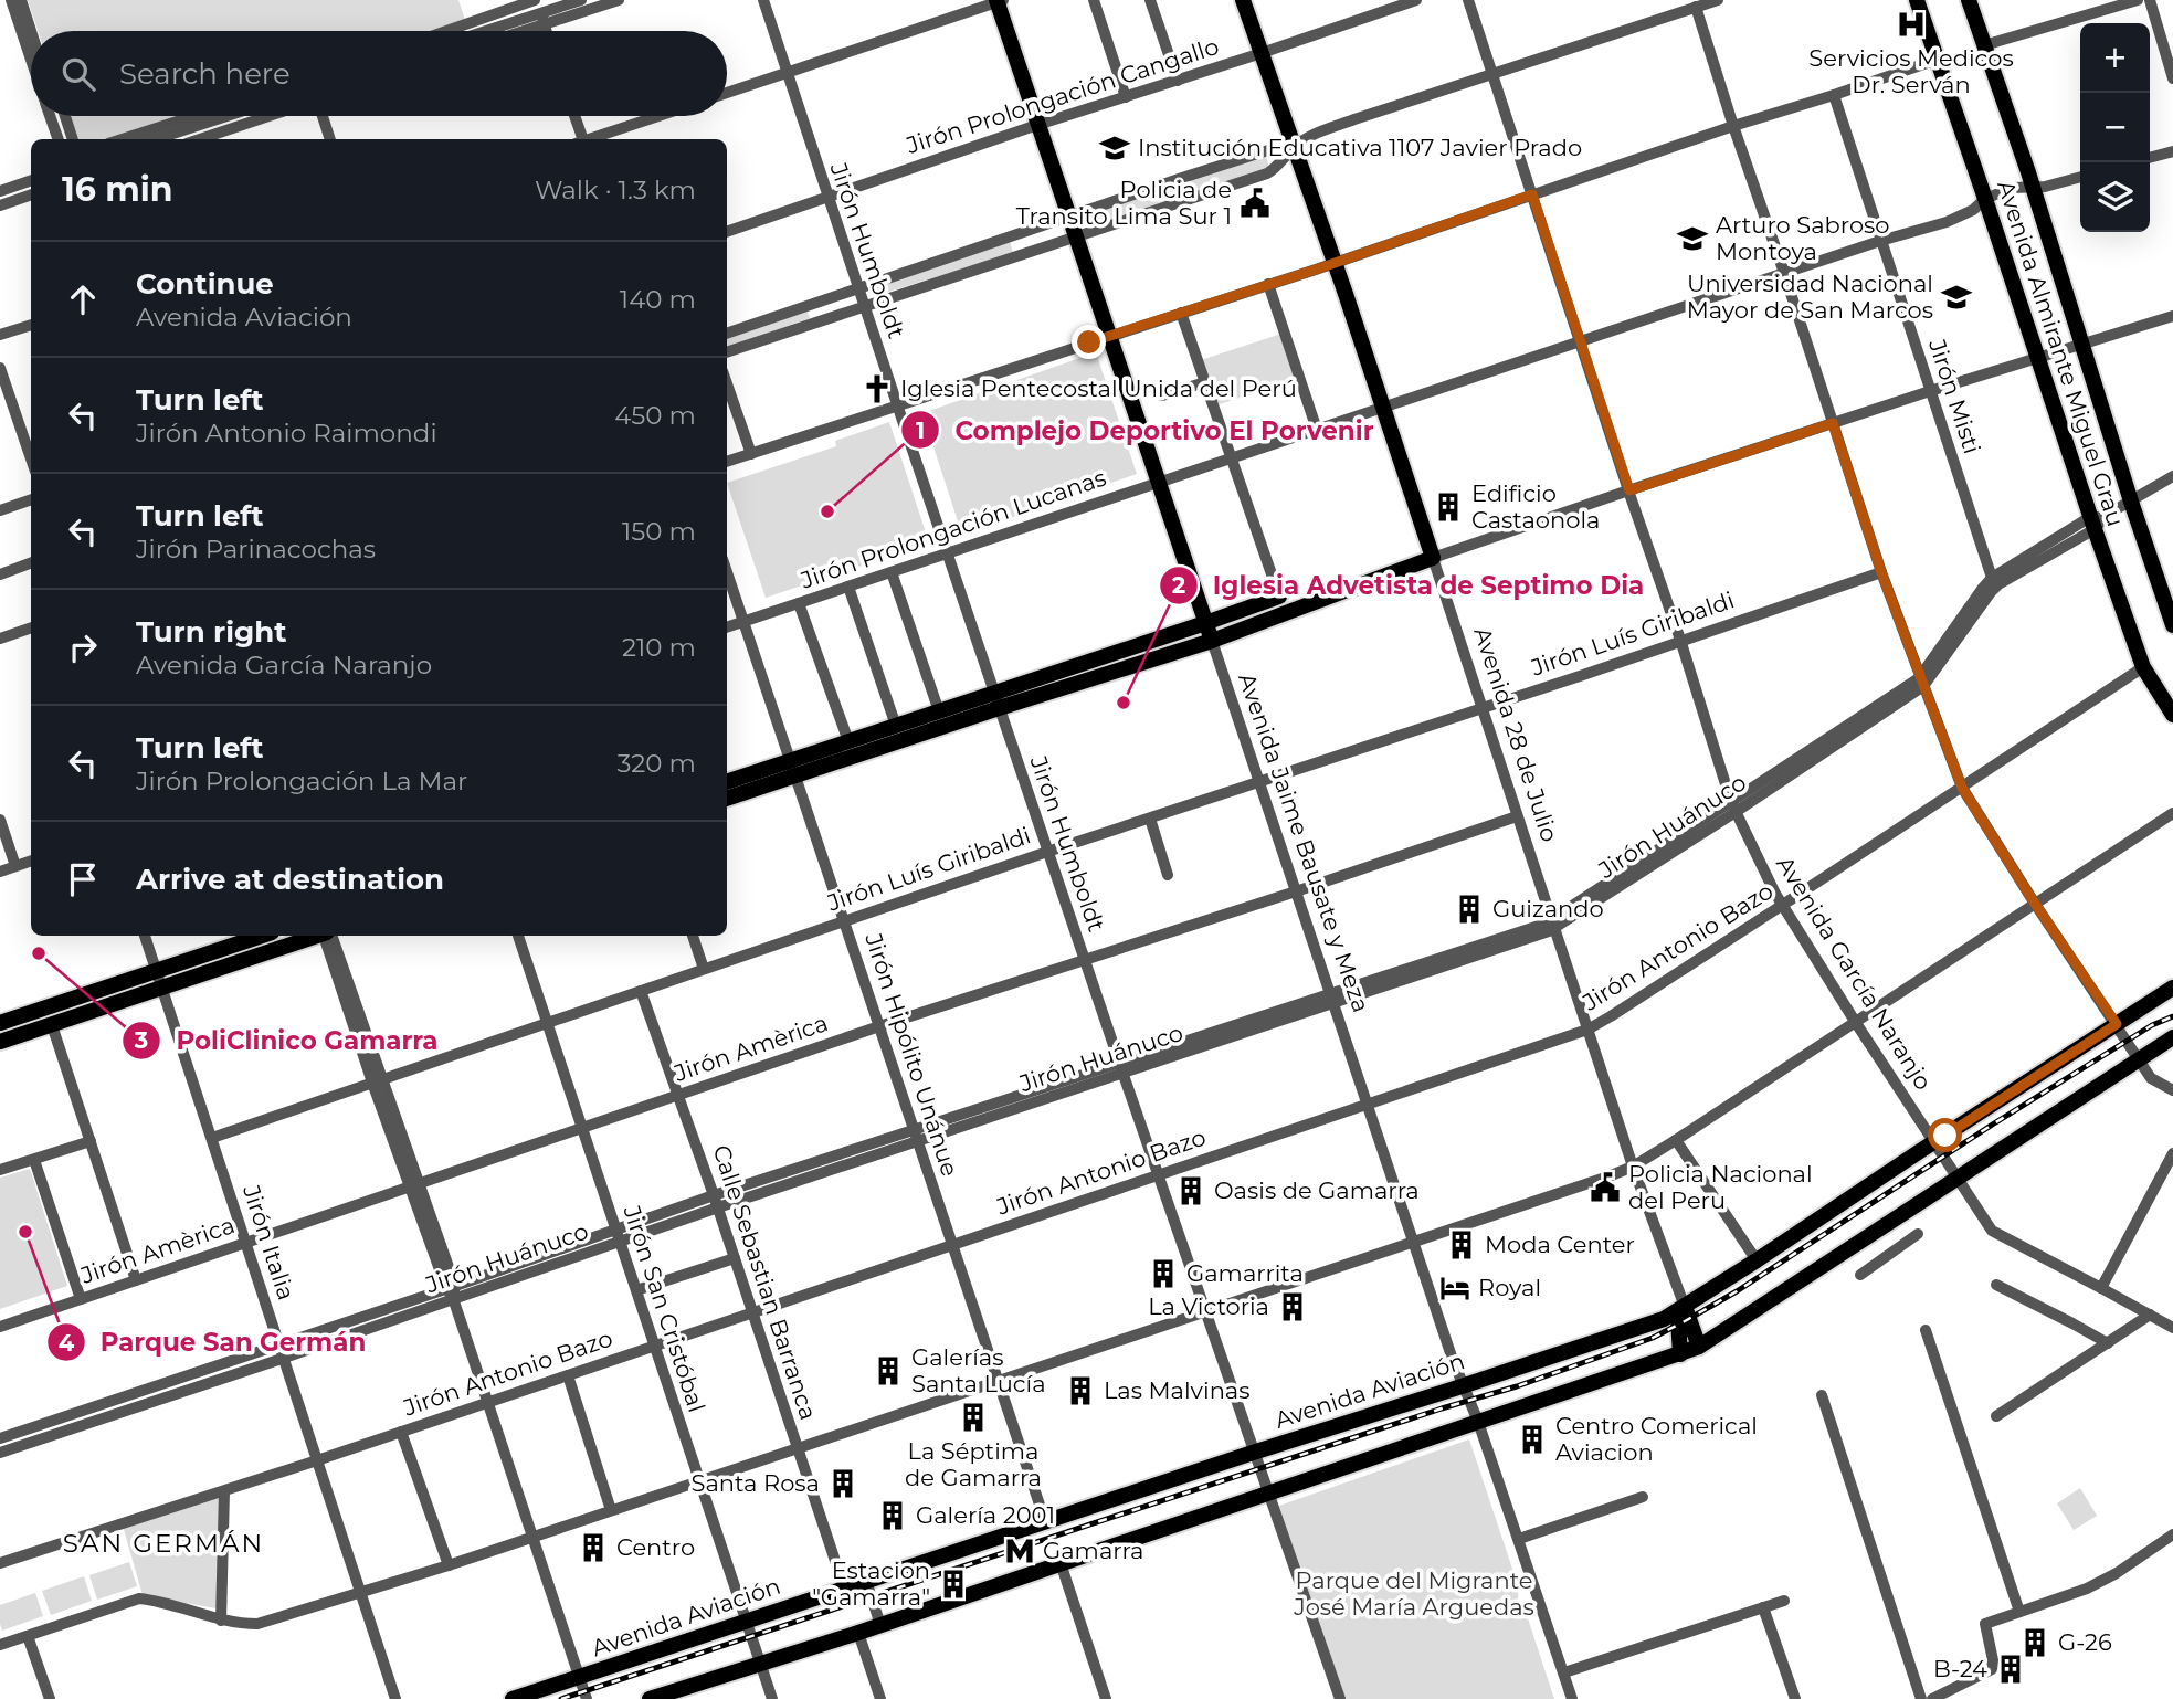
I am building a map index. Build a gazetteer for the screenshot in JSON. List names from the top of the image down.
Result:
{
  "streets": {
    "main road": [
      "Avenida Almirante Miguel Grau",
      "Avenida 28 de Julio",
      "Avenida Jaime Bausate y Meza",
      "Avenida Aviación"
    ],
    "street": [
      "Jirón Prolongación Cangallo",
      "Jirón Humboldt",
      "Jirón Misti",
      "Jirón Prolongación Lucanas",
      "Jirón Luís Giribaldi",
      "Jirón Huánuco",
      "Jirón Antonio Bazo",
      "Avenida García Naranjo",
      "Jirón Amèrica",
      "Jirón Hipólito Unánue",
      "Jirón Italia",
      "Calle Sebastian Barranca",
      "Jirón San Cristóbal"
    ]
  },
  "crossings": [
    ["Jirón Prolongación Cangallo", "Jirón Humboldt"],
    ["Jirón Prolongación Cangallo", "Avenida 28 de Julio"],
    ["Jirón Prolongación Cangallo", "Avenida Jaime Bausate y Meza"],
    ["Jirón Humboldt", "Jirón Prolongación Lucanas"],
    ["Jirón Humboldt", "Jirón Luís Giribaldi"],
    ["Jirón Humboldt", "Jirón Huánuco"],
    ["Jirón Humboldt", "Jirón Antonio Bazo"],
    ["Jirón Humboldt", "Jirón Amèrica"],
    ["Jirón Humboldt", "Avenida Aviación"],
    ["Avenida Almirante Miguel Grau", "Jirón Prolongación Lucanas"],
    ["Avenida Almirante Miguel Grau", "Jirón Huánuco"],
    ["Avenida Almirante Miguel Grau", "Jirón Antonio Bazo"],
    ["Jirón Misti", "Jirón Prolongación Lucanas"],
    ["Jirón Misti", "Jirón Huánuco"],
    ["Jirón Prolongación Lucanas", "Avenida 28 de Julio"],
    ["Jirón Prolongación Lucanas", "Avenida Jaime Bausate y Meza"],
    ["Jirón Prolongación Lucanas", "Avenida García Naranjo"],
    ["Jirón Prolongación Lucanas", "Jirón Hipólito Unánue"],
    ["Jirón Luís Giribaldi", "Avenida 28 de Julio"],
    ["Jirón Luís Giribaldi", "Avenida Jaime Bausate y Meza"],
    ["Jirón Luís Giribaldi", "Avenida García Naranjo"],
    ["Jirón Luís Giribaldi", "Jirón Hipólito Unánue"],
    ["Jirón Luís Giribaldi", "Jirón Italia"],
    ["Jirón Luís Giribaldi", "Calle Sebastian Barranca"],
    ["Jirón Luís Giribaldi", "Jirón San Cristóbal"],
    ["Avenida 28 de Julio", "Jirón Huánuco"],
    ["Avenida 28 de Julio", "Jirón Antonio Bazo"],
    ["Avenida 28 de Julio", "Jirón Amèrica"],
    ["Avenida 28 de Julio", "Avenida Aviación"],
    ["Jirón Huánuco", "Avenida Jaime Bausate y Meza"],
    ["Jirón Huánuco", "Avenida García Naranjo"],
    ["Jirón Huánuco", "Jirón Hipólito Unánue"],
    ["Jirón Huánuco", "Jirón Italia"],
    ["Jirón Huánuco", "Calle Sebastian Barranca"],
    ["Jirón Huánuco", "Jirón San Cristóbal"],
    ["Avenida Jaime Bausate y Meza", "Jirón Antonio Bazo"],
    ["Avenida Jaime Bausate y Meza", "Jirón Amèrica"],
    ["Avenida Jaime Bausate y Meza", "Avenida Aviación"],
    ["Jirón Antonio Bazo", "Avenida García Naranjo"],
    ["Jirón Antonio Bazo", "Jirón Hipólito Unánue"],
    ["Jirón Antonio Bazo", "Jirón Italia"],
    ["Jirón Antonio Bazo", "Calle Sebastian Barranca"],
    ["Jirón Antonio Bazo", "Jirón San Cristóbal"],
    ["Avenida García Naranjo", "Avenida Aviación"],
    ["Jirón Amèrica", "Jirón Hipólito Unánue"],
    ["Jirón Amèrica", "Jirón Italia"],
    ["Jirón Amèrica", "Calle Sebastian Barranca"],
    ["Jirón Amèrica", "Jirón San Cristóbal"],
    ["Jirón Hipólito Unánue", "Avenida Aviación"],
    ["Calle Sebastian Barranca", "Avenida Aviación"],
    ["Jirón San Cristóbal", "Avenida Aviación"]
  ],
  "districts": ["SAN GERMÁN"],
  "parks": ["Parque del Migrante José María Arguedas"],
  "places": {
    "hospital": ["Servicios Medicos Dr. Serván"],
    "school or university": ["Institución Educativa 1107 Javier Prado", "Arturo Sabroso Montoya", "Universidad Nacional Mayor de San Marcos"],
    "public building": ["Policia de Transito Lima Sur 1", "Policia Nacional del Peru"],
    "church": ["Iglesia Pentecostal Unida del Perú"],
    "building": [
      "Edificio Castaonola",
      "Guizando",
      "Oasis de Gamarra",
      "Moda Center",
      "Gamarrita",
      "La Victoria",
      "Galerías Santa Lucía",
      "Las Malvinas",
      "La Séptima de Gamarra",
      "Centro Comerical Aviacion",
      "Santa Rosa",
      "Galería 2001",
      "Centro",
      "Estacion \"Gamarra\"",
      "G-26",
      "B-24"
    ],
    "other": [
      "Complejo Deportivo El Porvenir",
      "Iglesia Advetista de Septimo Dia",
      "PoliClinico Gamarra",
      "Parque San Germán"
    ],
    "hotel": ["Royal"],
    "metro station": ["Gamarra"]
  },
  "page": {
    "map_buttons": ["+", "−"],
    "search": "Search here",
    "heading": ["16 min", "Walk · 1.3 km"],
    "list": [
      ["Continue", "Avenida Aviación", "140 m"],
      ["Turn left", "Jirón Antonio Raimondi", "450 m"],
      ["Turn left", "Jirón Parinacochas", "150 m"],
      ["Turn right", "Avenida García Naranjo", "210 m"],
      ["Turn left", "Jirón Prolongación La Mar", "320 m"],
      "Arrive at destination"
    ]
  }
}
